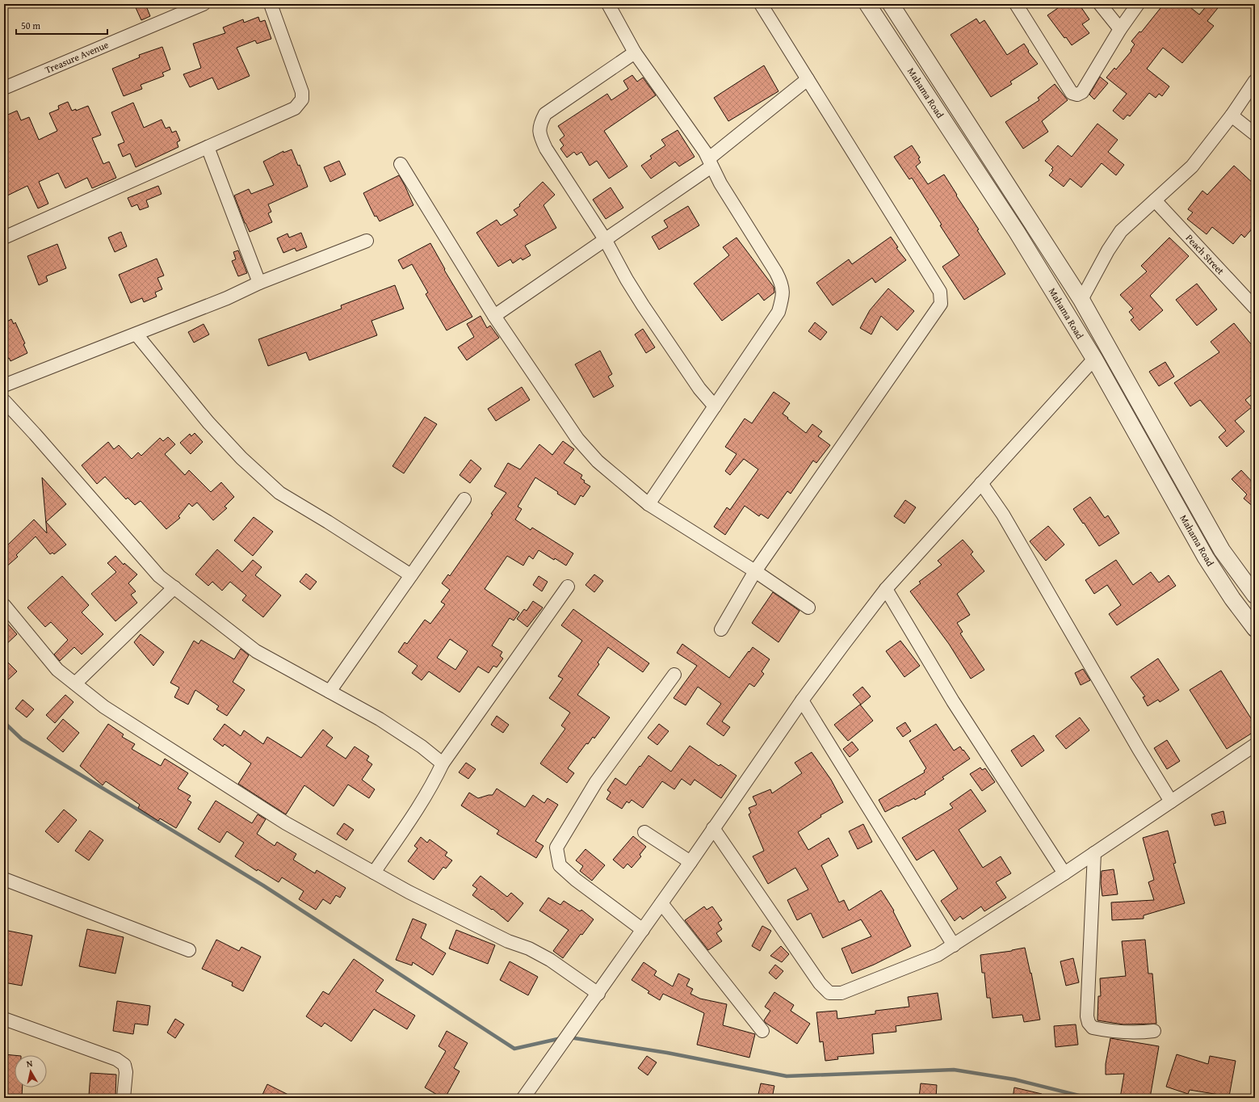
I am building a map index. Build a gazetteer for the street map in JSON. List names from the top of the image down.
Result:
{
  "streets": {
    "street": ["Treasure Avenue", "Mahama Road", "Peach Street"]
  },
  "scale_bar": "50 m",
  "north": "top"
}
